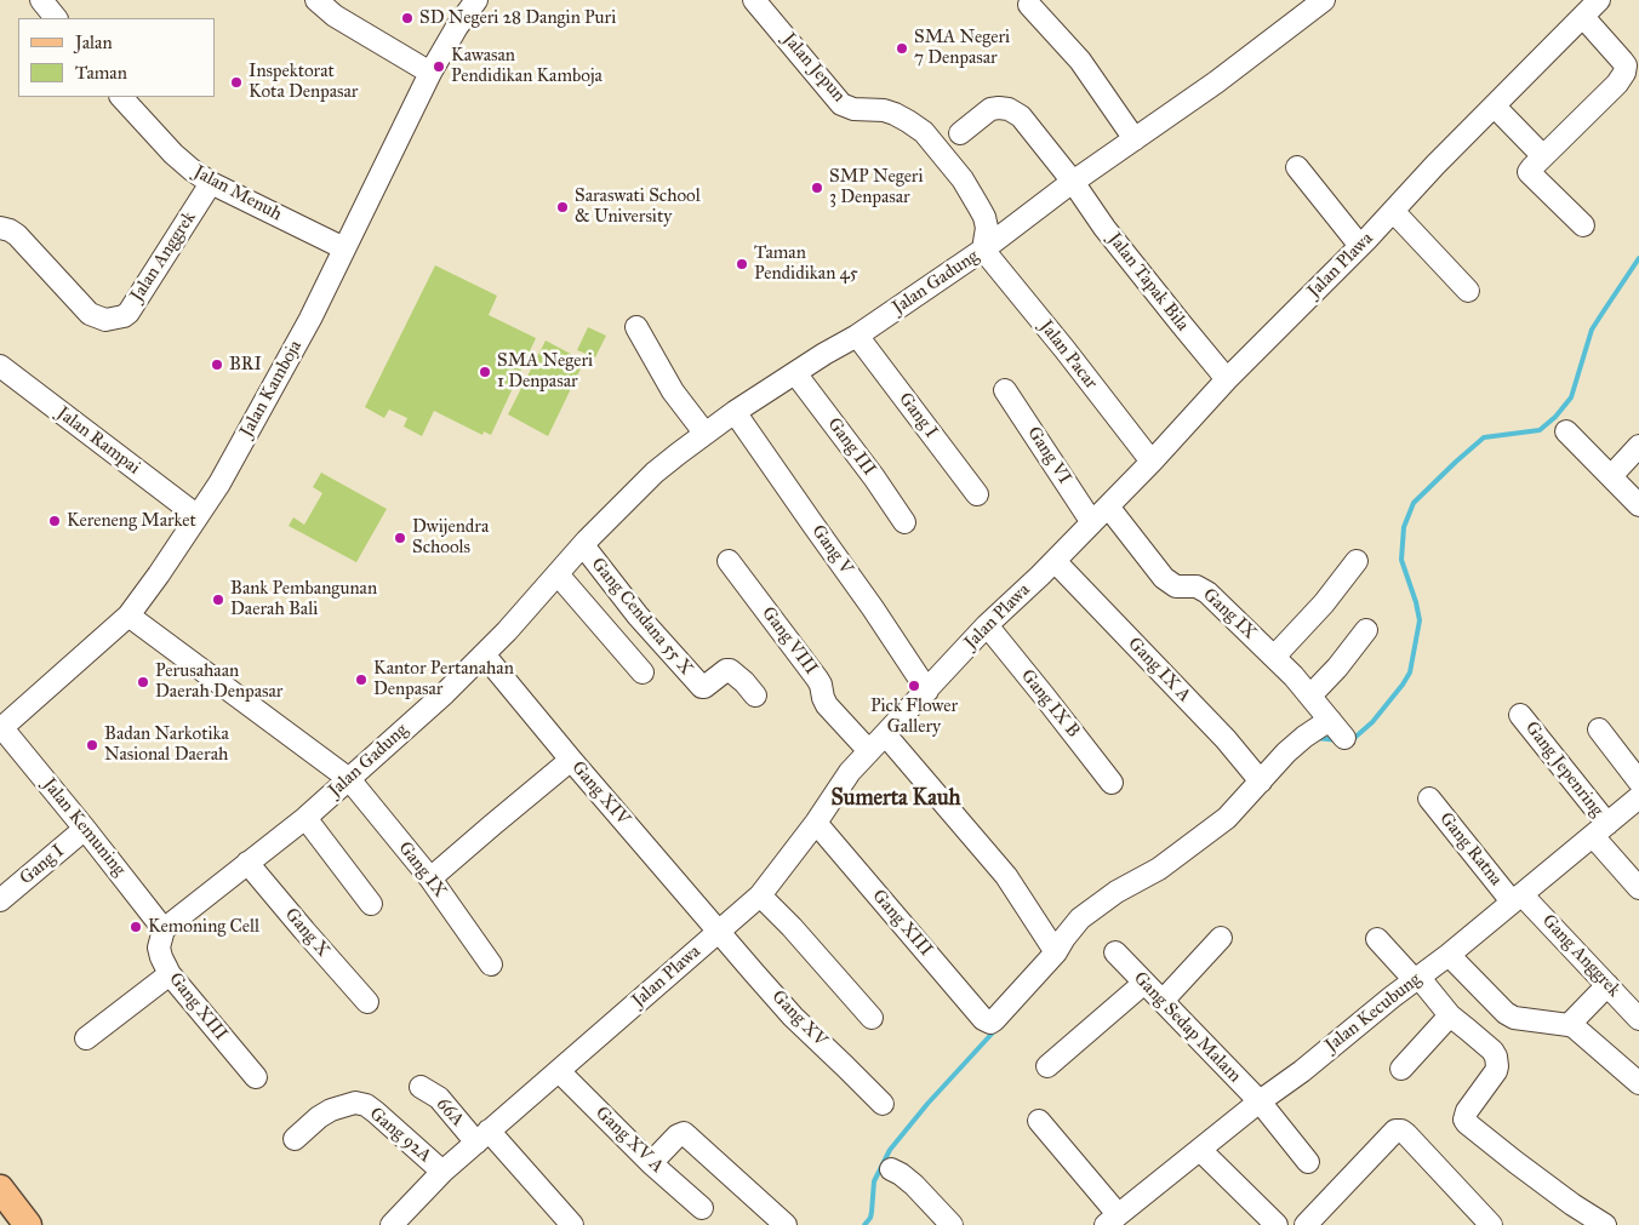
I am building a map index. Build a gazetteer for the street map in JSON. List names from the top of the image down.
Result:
{
  "streets": {
    "street": [
      "Jalan Jepun",
      "Jalan Menuh",
      "Jalan Anggrek",
      "Jalan Plawa",
      "Jalan Gadung",
      "Jalan Tapak Bila",
      "Jalan Pacar",
      "Jalan Kamboja",
      "Gang I",
      "Jalan Rampai",
      "Gang III",
      "Gang VI",
      "Gang V",
      "Gang IX",
      "Gang Cendana 55 X",
      "Gang VIII",
      "Gang IX A",
      "Gang IX B",
      "Gang Jepenring",
      "Gang XIV",
      "Jalan Kemuning",
      "Gang Ratna",
      "Gang XIII",
      "Gang X",
      "Gang Anggrek",
      "Jalan Kecubung",
      "Gang XV",
      "Gang Sedap Malam",
      "66A",
      "Gang 92A",
      "Gang XV A"
    ]
  },
  "crossings": [
    ["Jalan Jepun", "Jalan Gadung"],
    ["Jalan Jepun", "Jalan Pacar"],
    ["Jalan Menuh", "Jalan Anggrek"],
    ["Jalan Menuh", "Jalan Kamboja"],
    ["Jalan Plawa", "Jalan Tapak Bila"],
    ["Jalan Plawa", "Jalan Pacar"],
    ["Jalan Plawa", "Gang VI"],
    ["Jalan Plawa", "Gang V"],
    ["Jalan Plawa", "Gang IX"],
    ["Jalan Plawa", "Gang VIII"],
    ["Jalan Plawa", "Gang IX A"],
    ["Jalan Plawa", "Gang IX B"],
    ["Jalan Plawa", "Gang XIV"],
    ["Jalan Plawa", "Gang XIII"],
    ["Jalan Plawa", "Gang XV"],
    ["Jalan Plawa", "66A"],
    ["Jalan Plawa", "Gang 92A"],
    ["Jalan Plawa", "Gang XV A"],
    ["Jalan Gadung", "Jalan Tapak Bila"],
    ["Jalan Gadung", "Jalan Pacar"],
    ["Jalan Gadung", "Gang I"],
    ["Jalan Gadung", "Gang III"],
    ["Jalan Gadung", "Gang V"],
    ["Jalan Gadung", "Gang IX"],
    ["Jalan Gadung", "Gang Cendana 55 X"],
    ["Jalan Gadung", "Gang XIV"],
    ["Jalan Gadung", "Jalan Kemuning"],
    ["Jalan Gadung", "Gang XIII"],
    ["Jalan Gadung", "Gang X"],
    ["Jalan Kamboja", "Jalan Rampai"],
    ["Jalan Kamboja", "Gang IX"],
    ["Jalan Kamboja", "Jalan Kemuning"],
    ["Gang I", "Jalan Kemuning"],
    ["Gang Jepenring", "Jalan Kecubung"],
    ["Gang XIV", "Gang XV"],
    ["Jalan Kemuning", "Gang XIII"],
    ["Gang Ratna", "Gang Anggrek"],
    ["Gang Ratna", "Jalan Kecubung"],
    ["Gang Anggrek", "Jalan Kecubung"],
    ["Jalan Kecubung", "Gang Sedap Malam"]
  ],
  "districts": ["Sumerta Kauh"],
  "places": [
    "SD Negeri 28 Dangin Puri",
    "SMA Negeri 7 Denpasar",
    "Kawasan Pendidikan Kamboja",
    "Inspektorat Kota Denpasar",
    "SMP Negeri 3 Denpasar",
    "Saraswati School & University",
    "Taman Pendidikan 45",
    "BRI",
    "SMA Negeri 1 Denpasar",
    "Kereneng Market",
    "Dwijendra Schools",
    "Bank Pembangunan Daerah Bali",
    "Kantor Pertanahan Denpasar",
    "Perusahaan Daerah Denpasar",
    "Pick Flower Gallery",
    "Badan Narkotika Nasional Daerah",
    "Kemoning Cell"
  ],
  "legend": ["Jalan", "Taman"]
}
